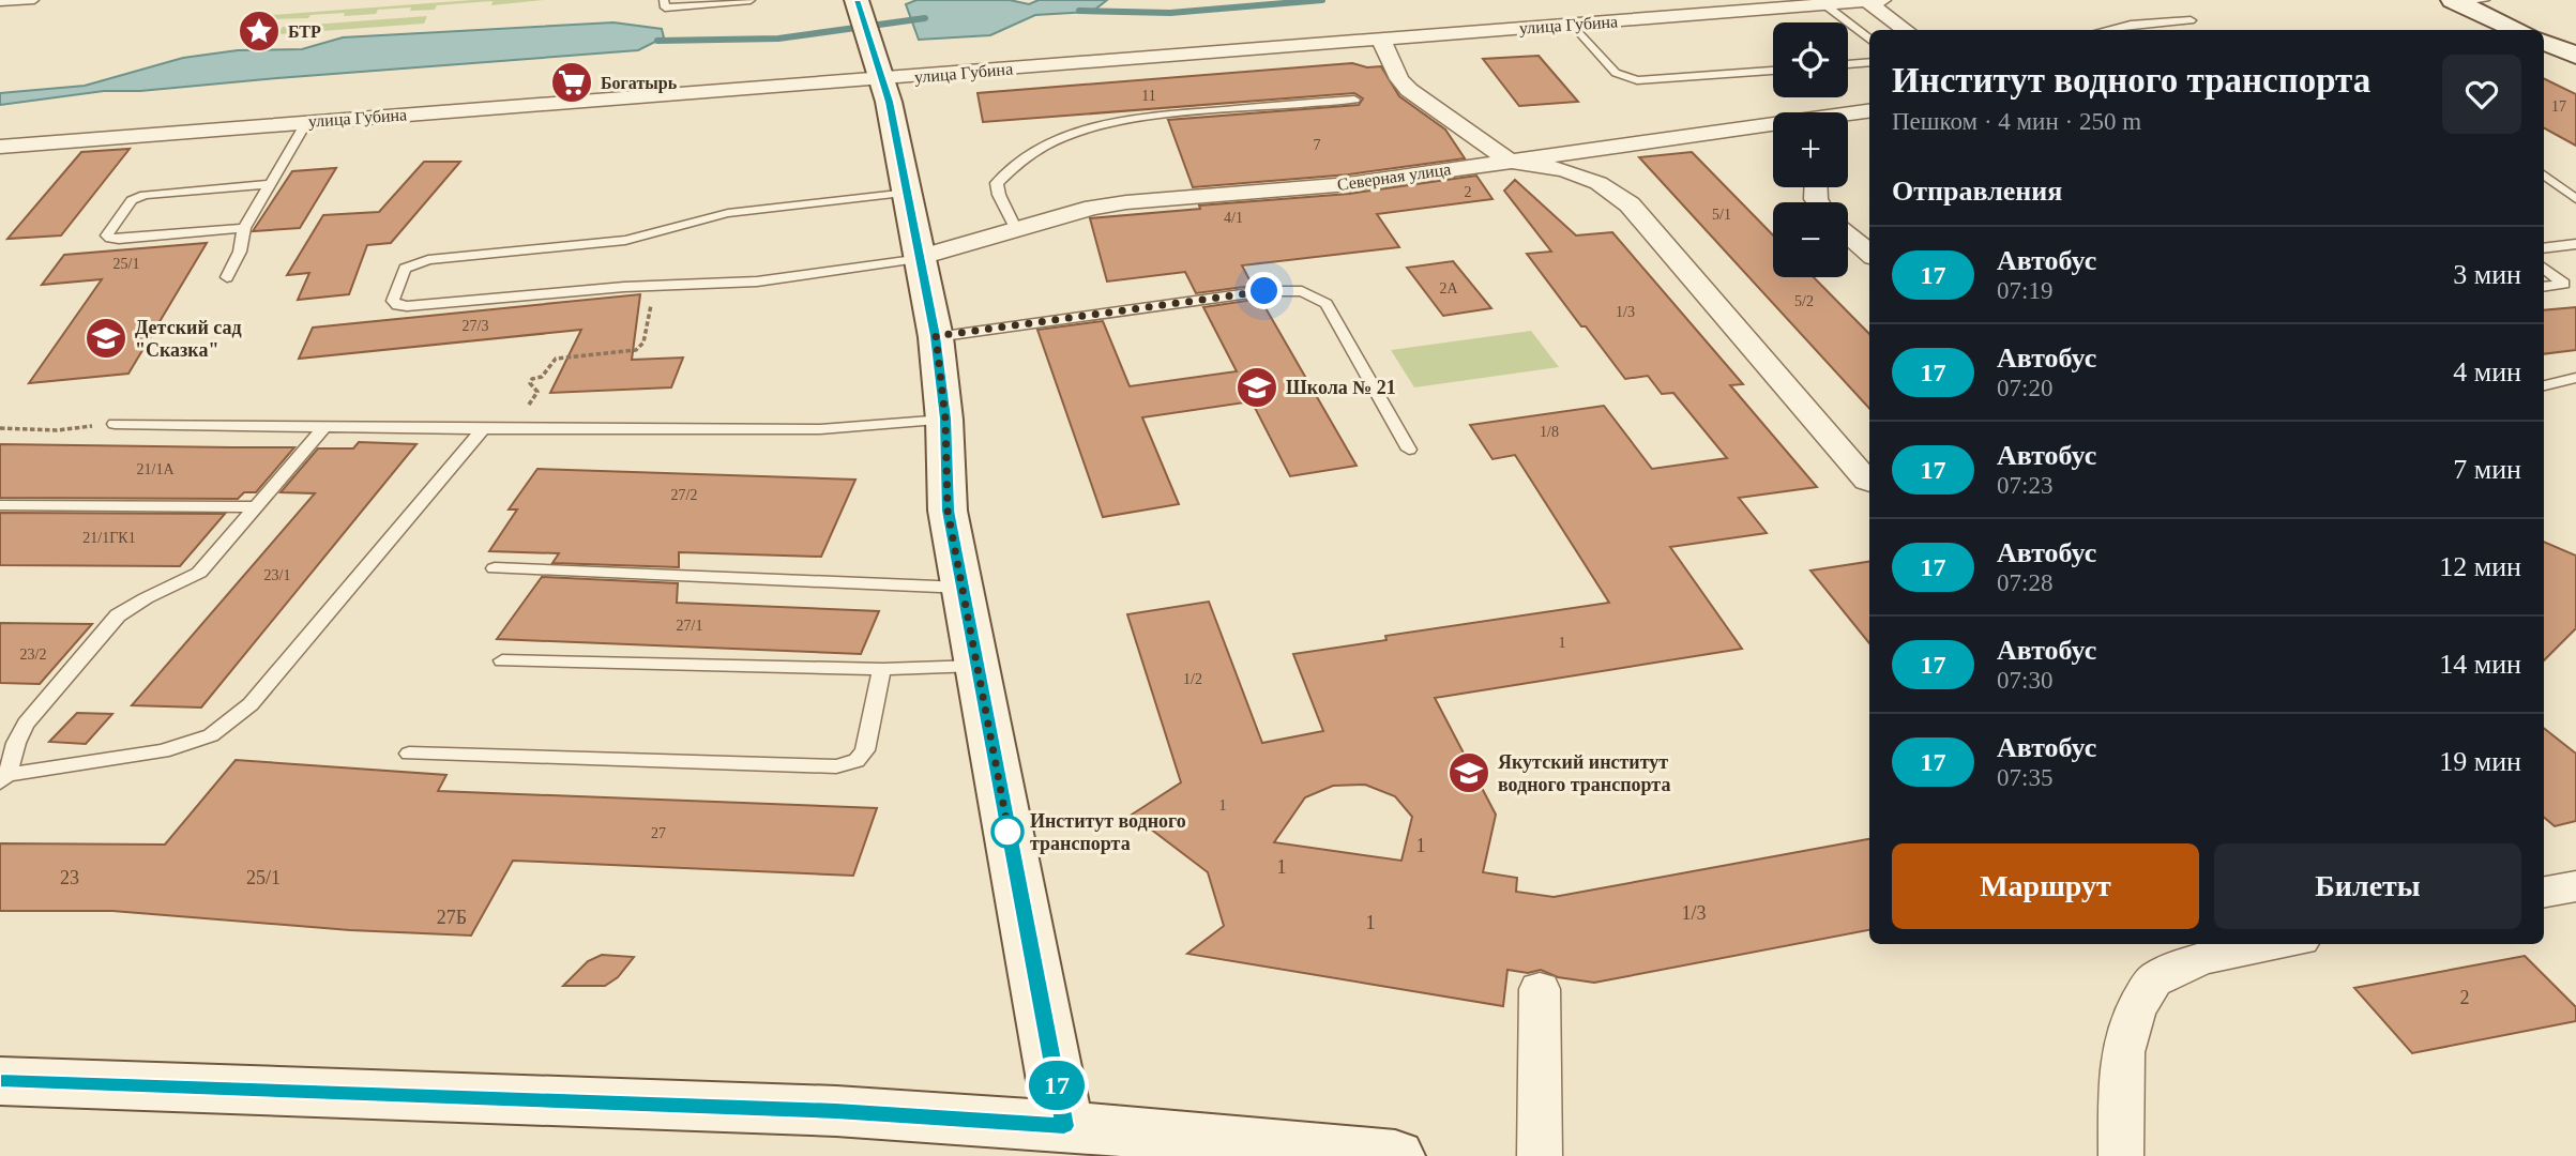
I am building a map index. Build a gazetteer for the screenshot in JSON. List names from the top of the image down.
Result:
{
  "streets": {
    "street": ["улица Губина", "Северная улица"]
  },
  "places": {
    "place": ["БТР"],
    "supermarket": ["Богатырь"],
    "school or university": ["Детский сад \"Сказка\"", "Школа № 21", "Якутский институт водного транспорта"],
    "other": ["Институт водного транспорта"]
  },
  "lines": ["bus line 17"],
  "house_numbers": [
    "11",
    "17",
    "7",
    "2",
    "5/1",
    "4/1",
    "25/1",
    "2А",
    "5/2",
    "1/3",
    "27/3",
    "1/8",
    "21/1А",
    "27/2",
    "21/1ГК1",
    "23/1",
    "27/1",
    "1",
    "23/2",
    "1/2",
    "1",
    "27",
    "1",
    "1",
    "23",
    "25/1",
    "1/3",
    "27Б",
    "1",
    "2"
  ],
  "page": {
    "on_map": "17",
    "map_buttons": ["+", "−"],
    "heading": [
      ["Институт водного транспорта", "Пешком · 4 мин · 250 m"],
      "Отправления"
    ],
    "list": [
      {
        "mark": "17",
        "name": "Автобус",
        "note": "07:19",
        "value": "3 мин"
      },
      {
        "mark": "17",
        "name": "Автобус",
        "note": "07:20",
        "value": "4 мин"
      },
      {
        "mark": "17",
        "name": "Автобус",
        "note": "07:23",
        "value": "7 мин"
      },
      {
        "mark": "17",
        "name": "Автобус",
        "note": "07:28",
        "value": "12 мин"
      },
      {
        "mark": "17",
        "name": "Автобус",
        "note": "07:30",
        "value": "14 мин"
      },
      {
        "mark": "17",
        "name": "Автобус",
        "note": "07:35",
        "value": "19 мин"
      }
    ],
    "buttons": ["Маршрут", "Билеты"]
  }
}
